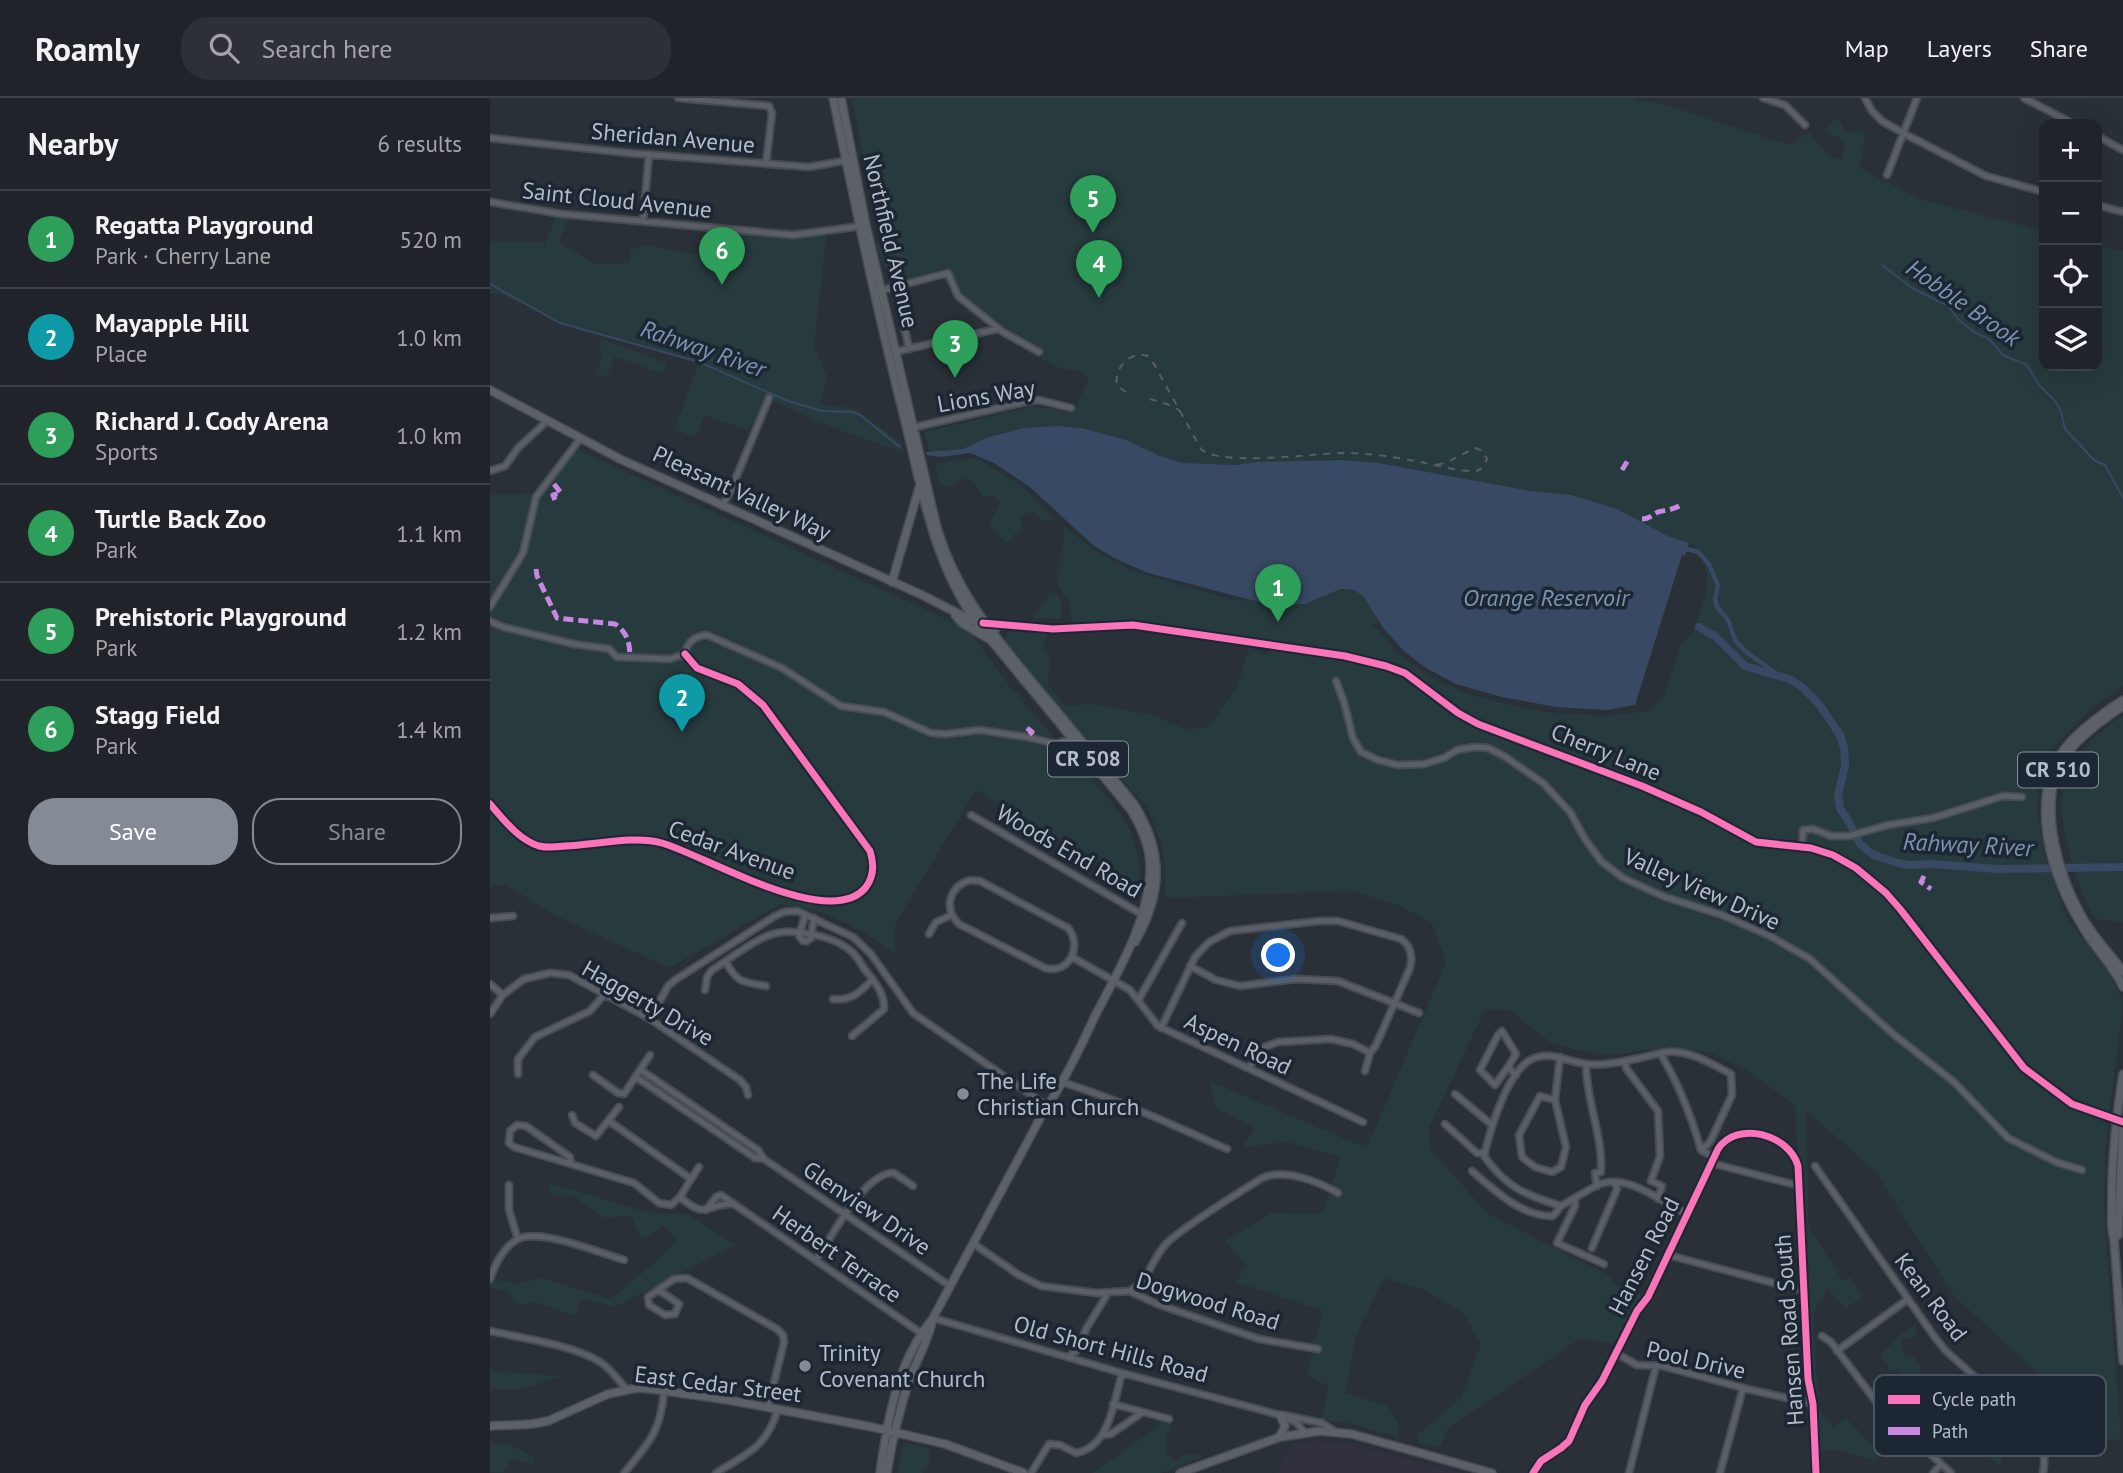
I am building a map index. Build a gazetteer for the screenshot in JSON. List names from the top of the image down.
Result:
{
  "streets": {
    "main road": [
      "Northfield Avenue",
      "Pleasant Valley Way",
      "CR 508",
      "CR 510",
      "Old Short Hills Road",
      "East Cedar Street"
    ],
    "street": [
      "Sheridan Avenue",
      "Saint Cloud Avenue",
      "Lions Way",
      "Cherry Lane",
      "Cedar Avenue",
      "Woods End Road",
      "Valley View Drive",
      "Haggerty Drive",
      "Aspen Road",
      "Glenview Drive",
      "Herbert Terrace",
      "Hansen Road",
      "Kean Road",
      "Dogwood Road",
      "Hansen Road South",
      "Pool Drive"
    ]
  },
  "crossings": [
    ["Sheridan Avenue", "Northfield Avenue"],
    ["Saint Cloud Avenue", "Northfield Avenue"],
    ["Northfield Avenue", "Lions Way"],
    ["Northfield Avenue", "Pleasant Valley Way"],
    ["Northfield Avenue", "Cherry Lane"],
    ["Northfield Avenue", "CR 508"],
    ["Northfield Avenue", "Woods End Road"],
    ["Northfield Avenue", "Aspen Road"],
    ["Northfield Avenue", "Glenview Drive"],
    ["Northfield Avenue", "Dogwood Road"],
    ["Northfield Avenue", "Old Short Hills Road"],
    ["Pleasant Valley Way", "Cherry Lane"],
    ["CR 508", "Herbert Terrace"],
    ["CR 508", "Old Short Hills Road"],
    ["CR 508", "East Cedar Street"],
    ["Hansen Road", "Hansen Road South"],
    ["Hansen Road", "Pool Drive"],
    ["Hansen Road South", "Pool Drive"]
  ],
  "water": ["Hobble Brook", "Rahway River", "Orange Reservoir"],
  "places": ["The Life Christian Church", "Trinity Covenant Church"],
  "legend": ["Cycle path", "Path"],
  "page": {
    "header": "Roamly",
    "search": "Search here",
    "nav": ["Map", "Layers", "Share"],
    "heading": ["Nearby", "6 results"],
    "map_buttons": ["+", "−"],
    "pins": [
      "5",
      "6",
      "4",
      "3",
      "1",
      "2"
    ],
    "list": [
      {
        "mark": "1",
        "name": "Regatta Playground",
        "note": "Park · Cherry Lane",
        "value": "520 m"
      },
      {
        "mark": "2",
        "name": "Mayapple Hill",
        "note": "Place",
        "value": "1.0 km"
      },
      {
        "mark": "3",
        "name": "Richard J. Cody Arena",
        "note": "Sports",
        "value": "1.0 km"
      },
      {
        "mark": "4",
        "name": "Turtle Back Zoo",
        "note": "Park",
        "value": "1.1 km"
      },
      {
        "mark": "5",
        "name": "Prehistoric Playground",
        "note": "Park",
        "value": "1.2 km"
      },
      {
        "mark": "6",
        "name": "Stagg Field",
        "note": "Park",
        "value": "1.4 km"
      }
    ],
    "buttons": ["Save", "Share"]
  }
}
